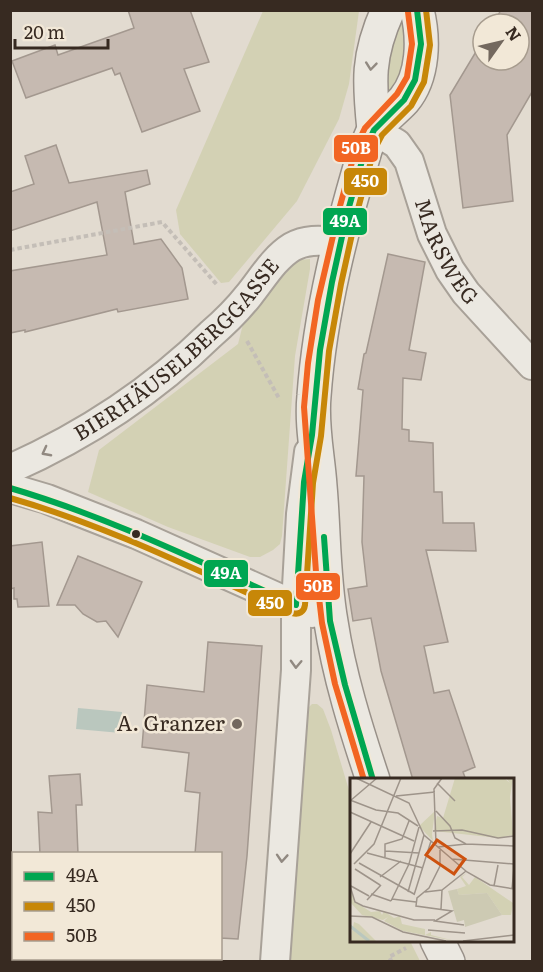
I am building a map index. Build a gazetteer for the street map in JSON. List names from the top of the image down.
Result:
{
  "streets": {
    "street": ["MARSWEG", "BIERHÄUSELBERGGASSE"]
  },
  "one_way": ["BIERHÄUSELBERGGASSE"],
  "places": ["A. Granzer"],
  "lines": ["transit line 49A", "transit line 450", "transit line 50B"],
  "legend": ["49A", "450", "50B"],
  "scale_bar": "20 m",
  "north": "top right"
}
